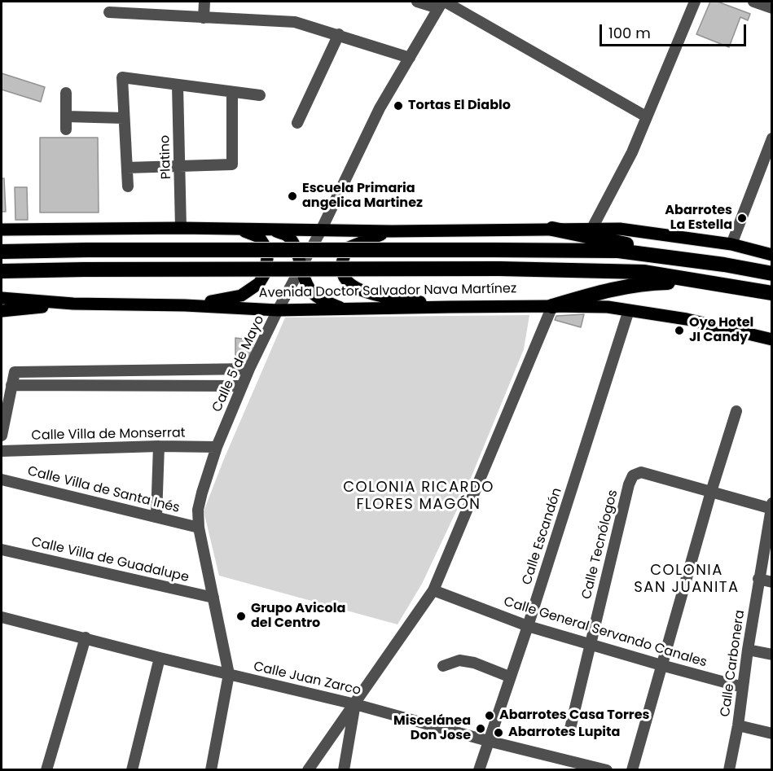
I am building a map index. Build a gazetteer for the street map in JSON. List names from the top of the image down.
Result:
{
  "streets": {
    "highway": ["Avenida Doctor Salvador Nava Martínez"],
    "street": [
      "Platino",
      "Calle 5 de Mayo",
      "Calle Villa de Monserrat",
      "Calle Villa de Santa Inés",
      "Calle Escandón",
      "Calle Tecnólogos",
      "Calle Villa de Guadalupe",
      "Calle General Servando Canales",
      "Calle Carbonera",
      "Calle Juan Zarco"
    ]
  },
  "crossings": [
    ["Avenida Doctor Salvador Nava Martínez", "Calle 5 de Mayo"],
    ["Avenida Doctor Salvador Nava Martínez", "Calle Escandón"],
    ["Calle 5 de Mayo", "Calle Villa de Monserrat"],
    ["Calle 5 de Mayo", "Calle Villa de Santa Inés"],
    ["Calle 5 de Mayo", "Calle Villa de Guadalupe"],
    ["Calle 5 de Mayo", "Calle Juan Zarco"],
    ["Calle Escandón", "Calle General Servando Canales"],
    ["Calle Escandón", "Calle Juan Zarco"],
    ["Calle Tecnólogos", "Calle General Servando Canales"],
    ["Calle Tecnólogos", "Calle Carbonera"],
    ["Calle General Servando Canales", "Calle Carbonera"]
  ],
  "districts": ["COLONIA RICARDO FLORES MAGÓN", "COLONIA SAN JUANITA"],
  "places": [
    "Tortas El Diablo",
    "Escuela Primaria angelica Martinez",
    "Abarrotes La Estella",
    "Oyo Hotel JI Candy",
    "Grupo Avicola del Centro",
    "Abarrotes Casa Torres",
    "Miscelánea Don Jose",
    "Abarrotes Lupita"
  ],
  "scale_bar": "100 m"
}
